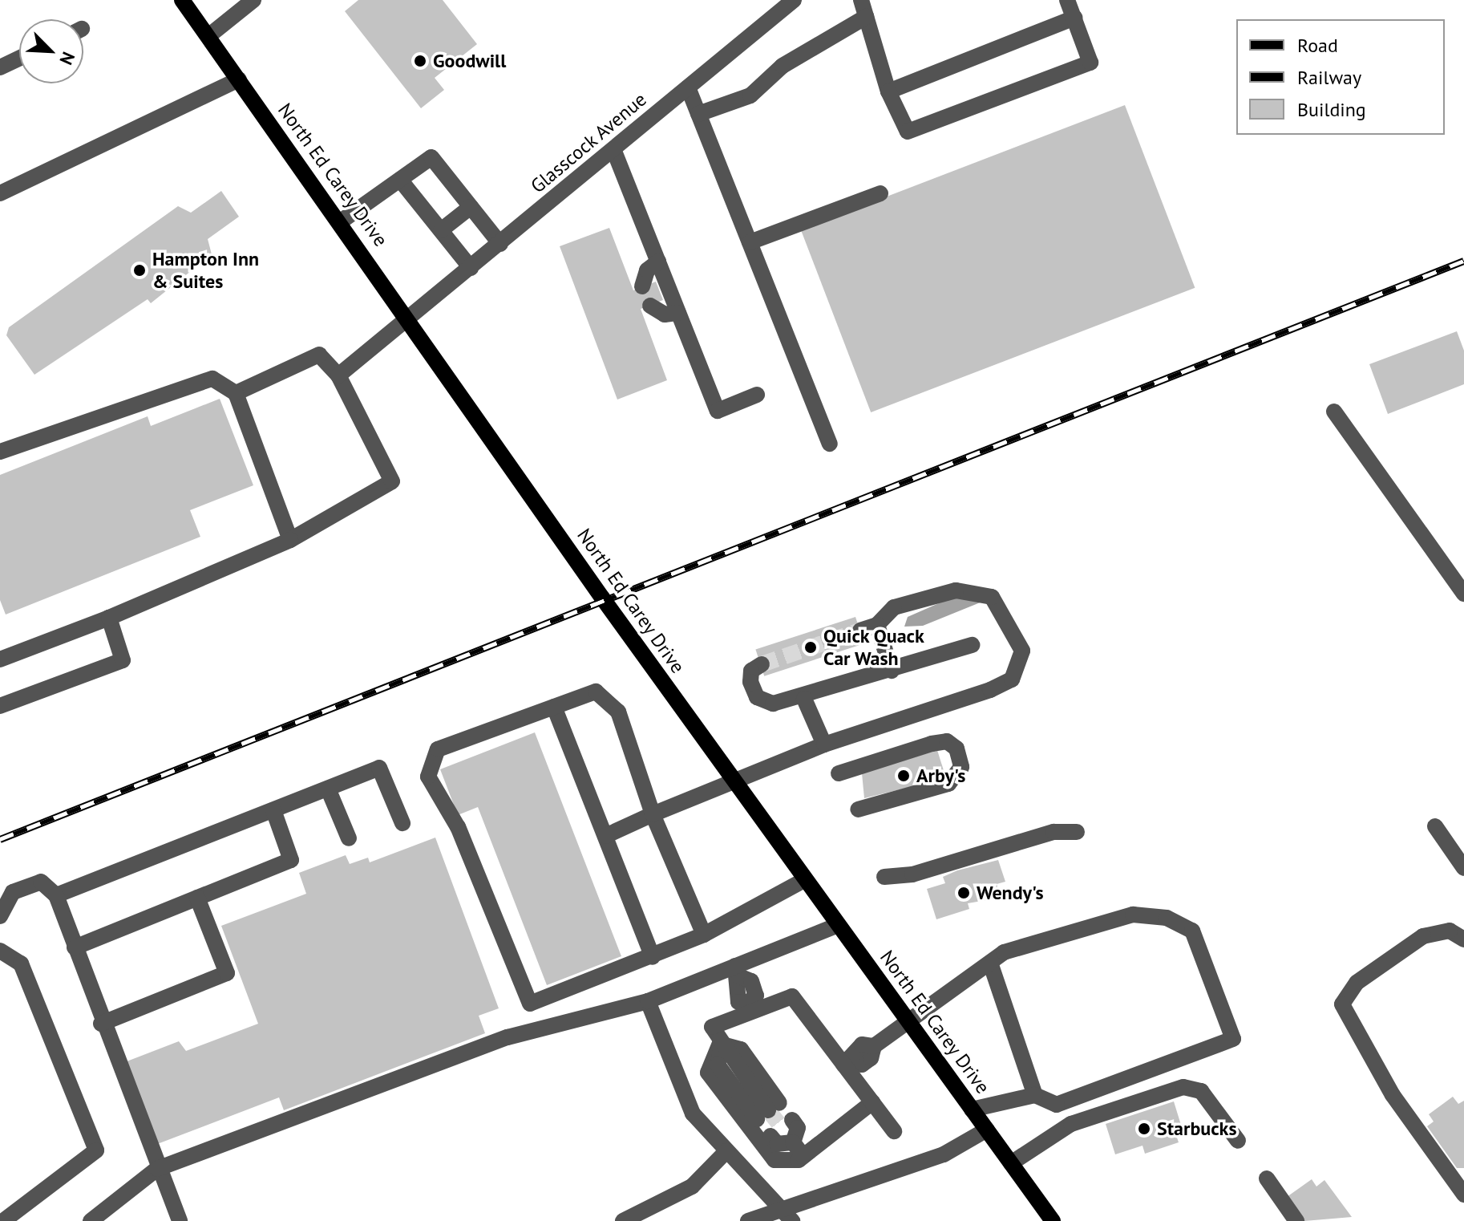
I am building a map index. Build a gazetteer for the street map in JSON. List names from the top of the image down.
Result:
{
  "streets": {
    "main road": ["North Ed Carey Drive"],
    "street": ["Glasscock Avenue"]
  },
  "crossings": [
    ["Glasscock Avenue", "North Ed Carey Drive"]
  ],
  "places": [
    "Goodwill",
    "Hampton Inn & Suites",
    "Quick Quack Car Wash",
    "Arby's",
    "Wendy's",
    "Starbucks"
  ],
  "legend": ["Road", "Railway", "Building"],
  "north": "bottom right"
}
